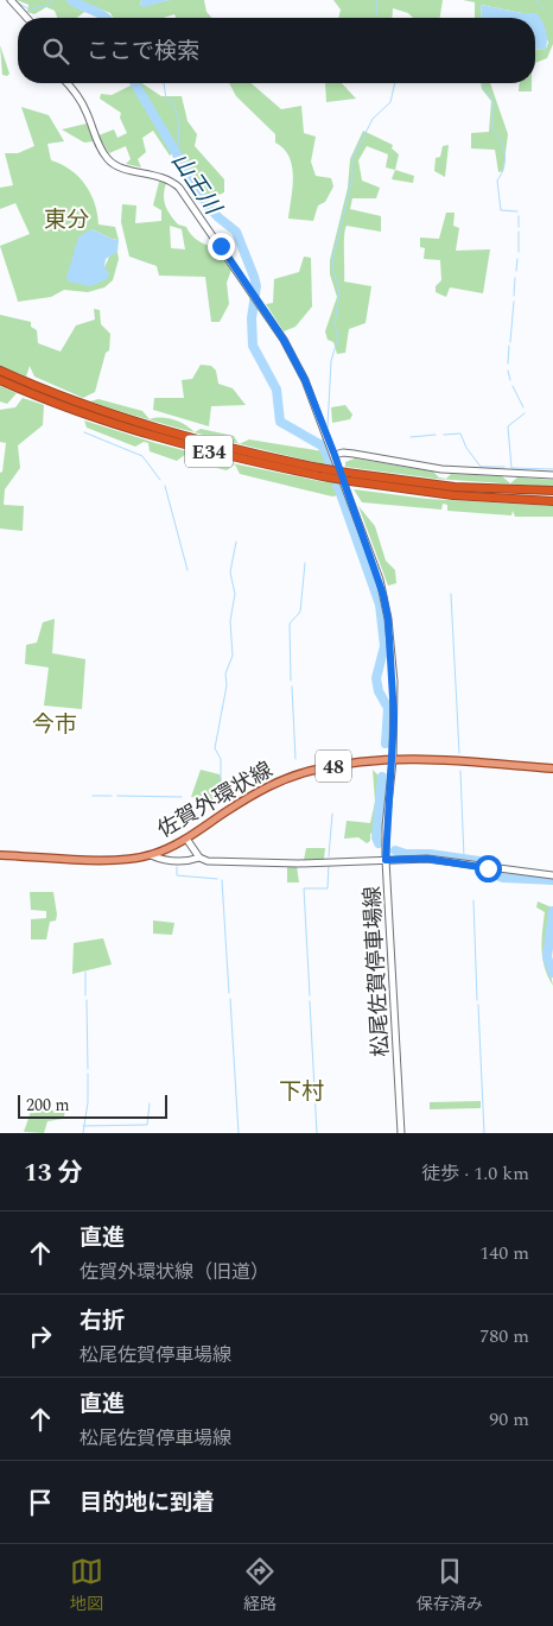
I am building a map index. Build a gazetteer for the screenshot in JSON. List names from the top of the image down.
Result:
{
  "streets": {
    "highway": ["E34"],
    "main road": ["48", "佐賀外環状線", "松尾佐賀停車場線"]
  },
  "crossings": [
    ["佐賀外環状線", "松尾佐賀停車場線"]
  ],
  "districts": ["東分", "今市", "下村"],
  "water": ["山王川"],
  "scale_bar": "200 m",
  "page": {
    "search": "ここで検索",
    "scale": "200 m",
    "heading": ["13 分", "徒歩 · 1.0 km"],
    "list": [
      ["直進", "佐賀外環状線（旧道）", "140 m"],
      ["右折", "松尾佐賀停車場線", "780 m"],
      ["直進", "松尾佐賀停車場線", "90 m"],
      "目的地に到着"
    ],
    "nav": ["地図", "経路", "保存済み"]
  }
}
